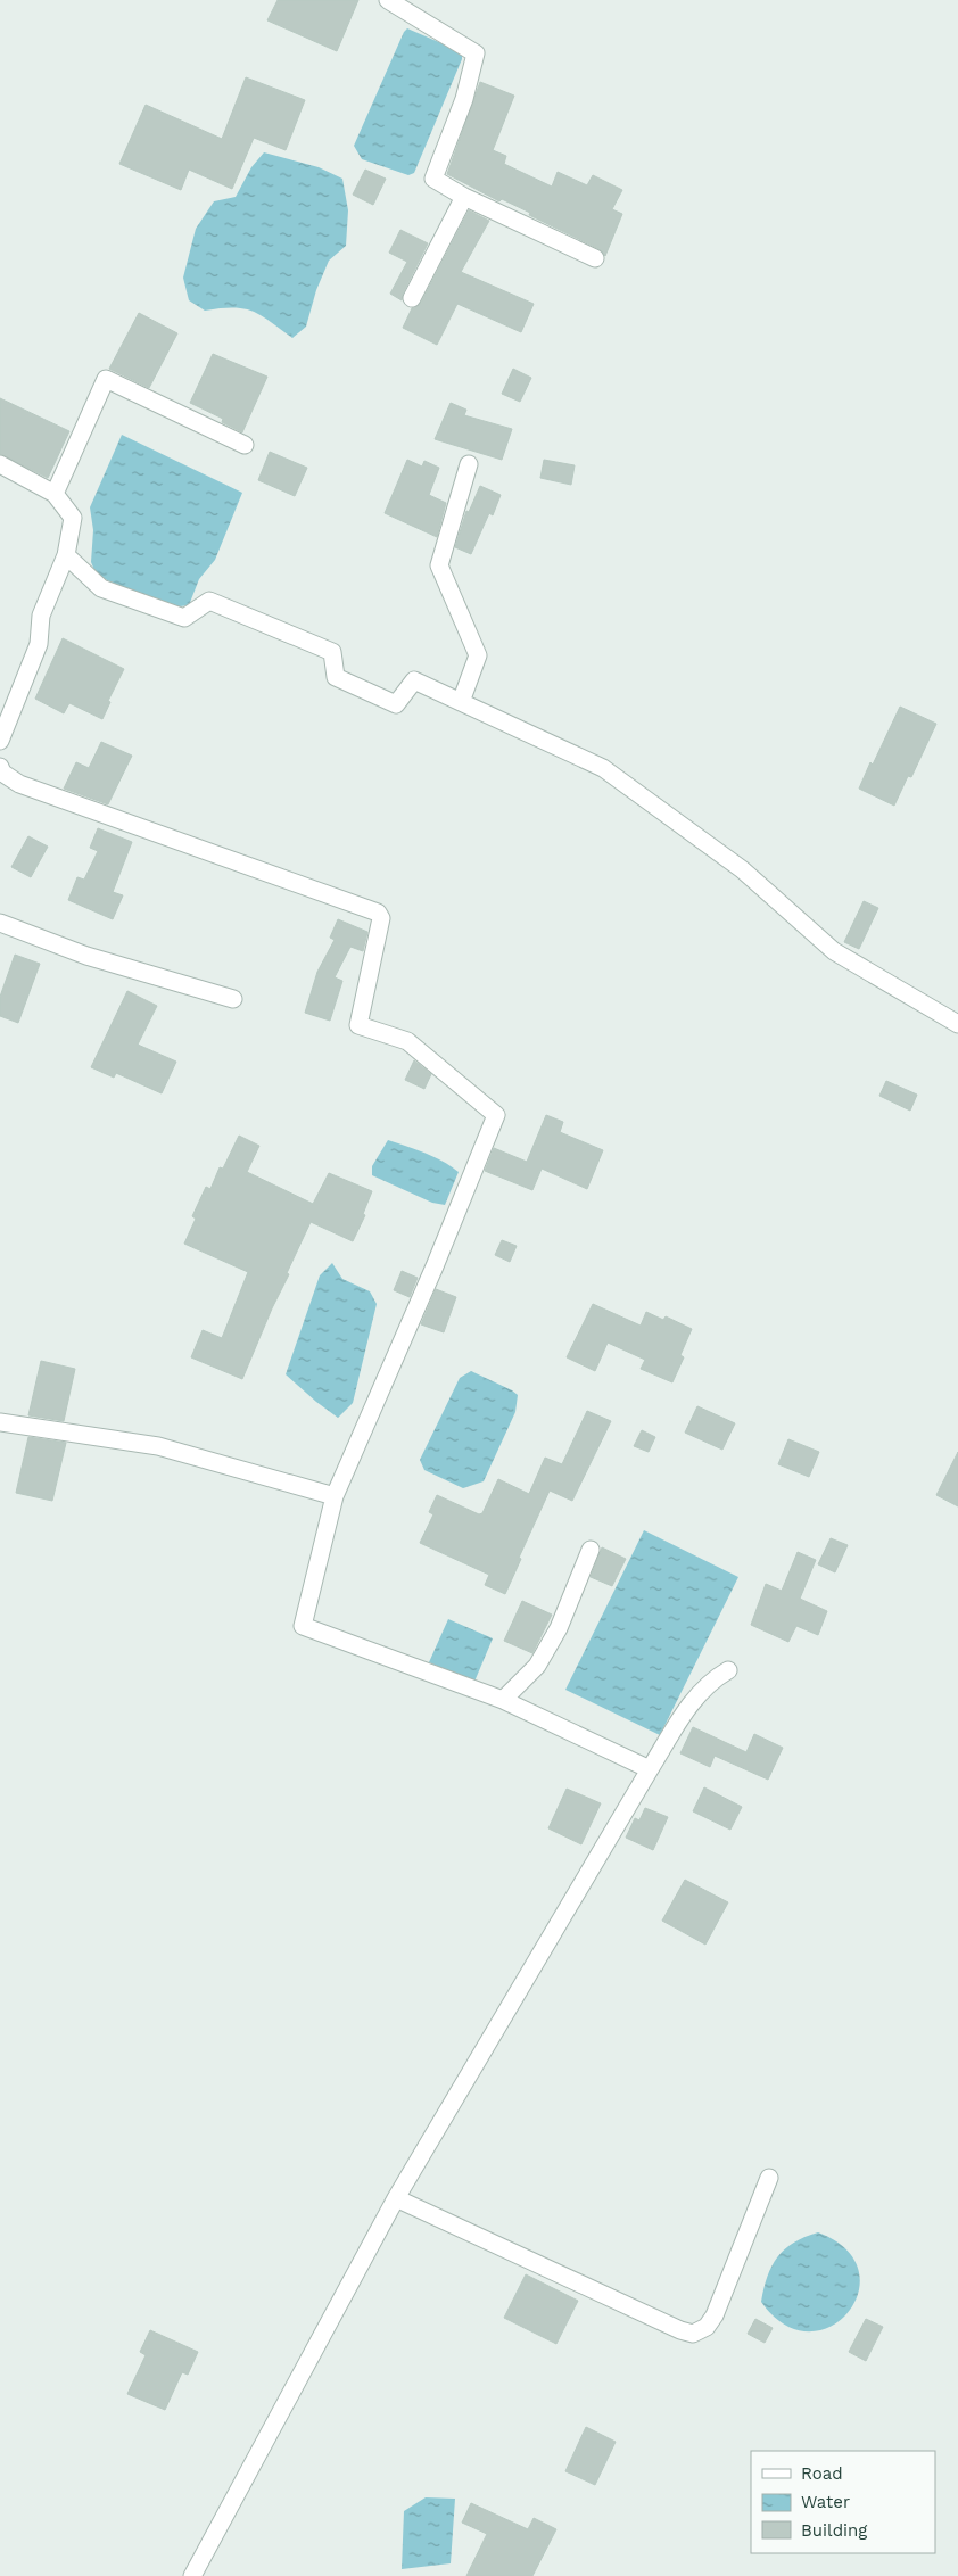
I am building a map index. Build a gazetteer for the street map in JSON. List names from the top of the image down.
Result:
{
  "legend": ["Road", "Water", "Building"]
}
